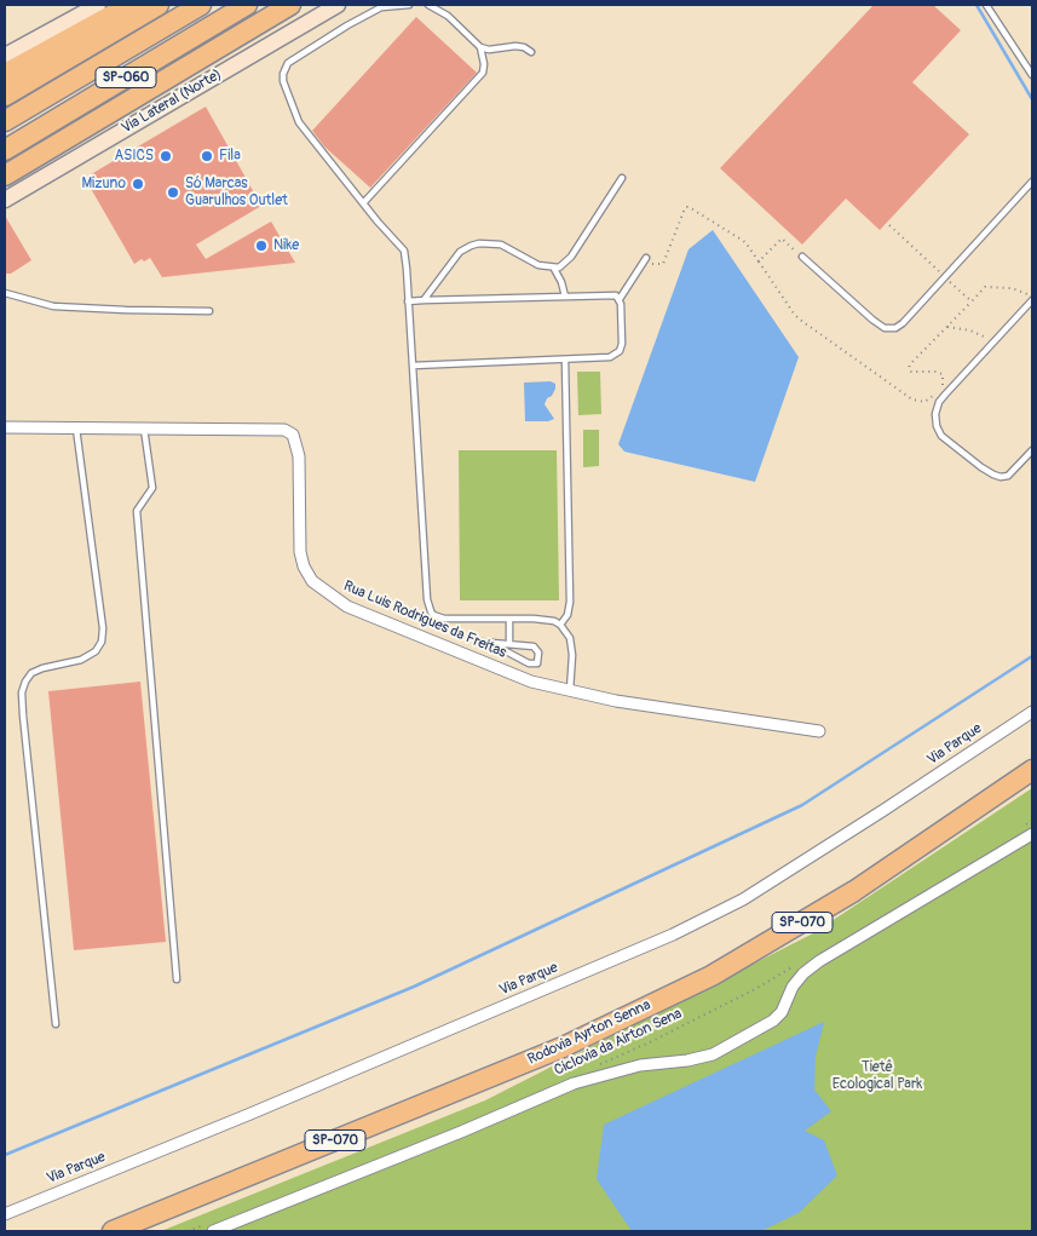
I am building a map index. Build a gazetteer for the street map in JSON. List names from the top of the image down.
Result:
{
  "streets": {
    "highway": ["SP-060", "SP-070", "Rodovia Ayrton Senna"],
    "main road": ["Via Lateral (Norte)"],
    "street": ["Rua Luis Rodrigues da Freitas", "Via Parque"],
    "path": ["Ciclovia da Airton Sena"]
  },
  "parks": ["Tietê Ecological Park"],
  "places": [
    "ASICS",
    "Fila",
    "Mizuno",
    "Só Marcas Guarulhos Outlet",
    "Nike"
  ]
}
